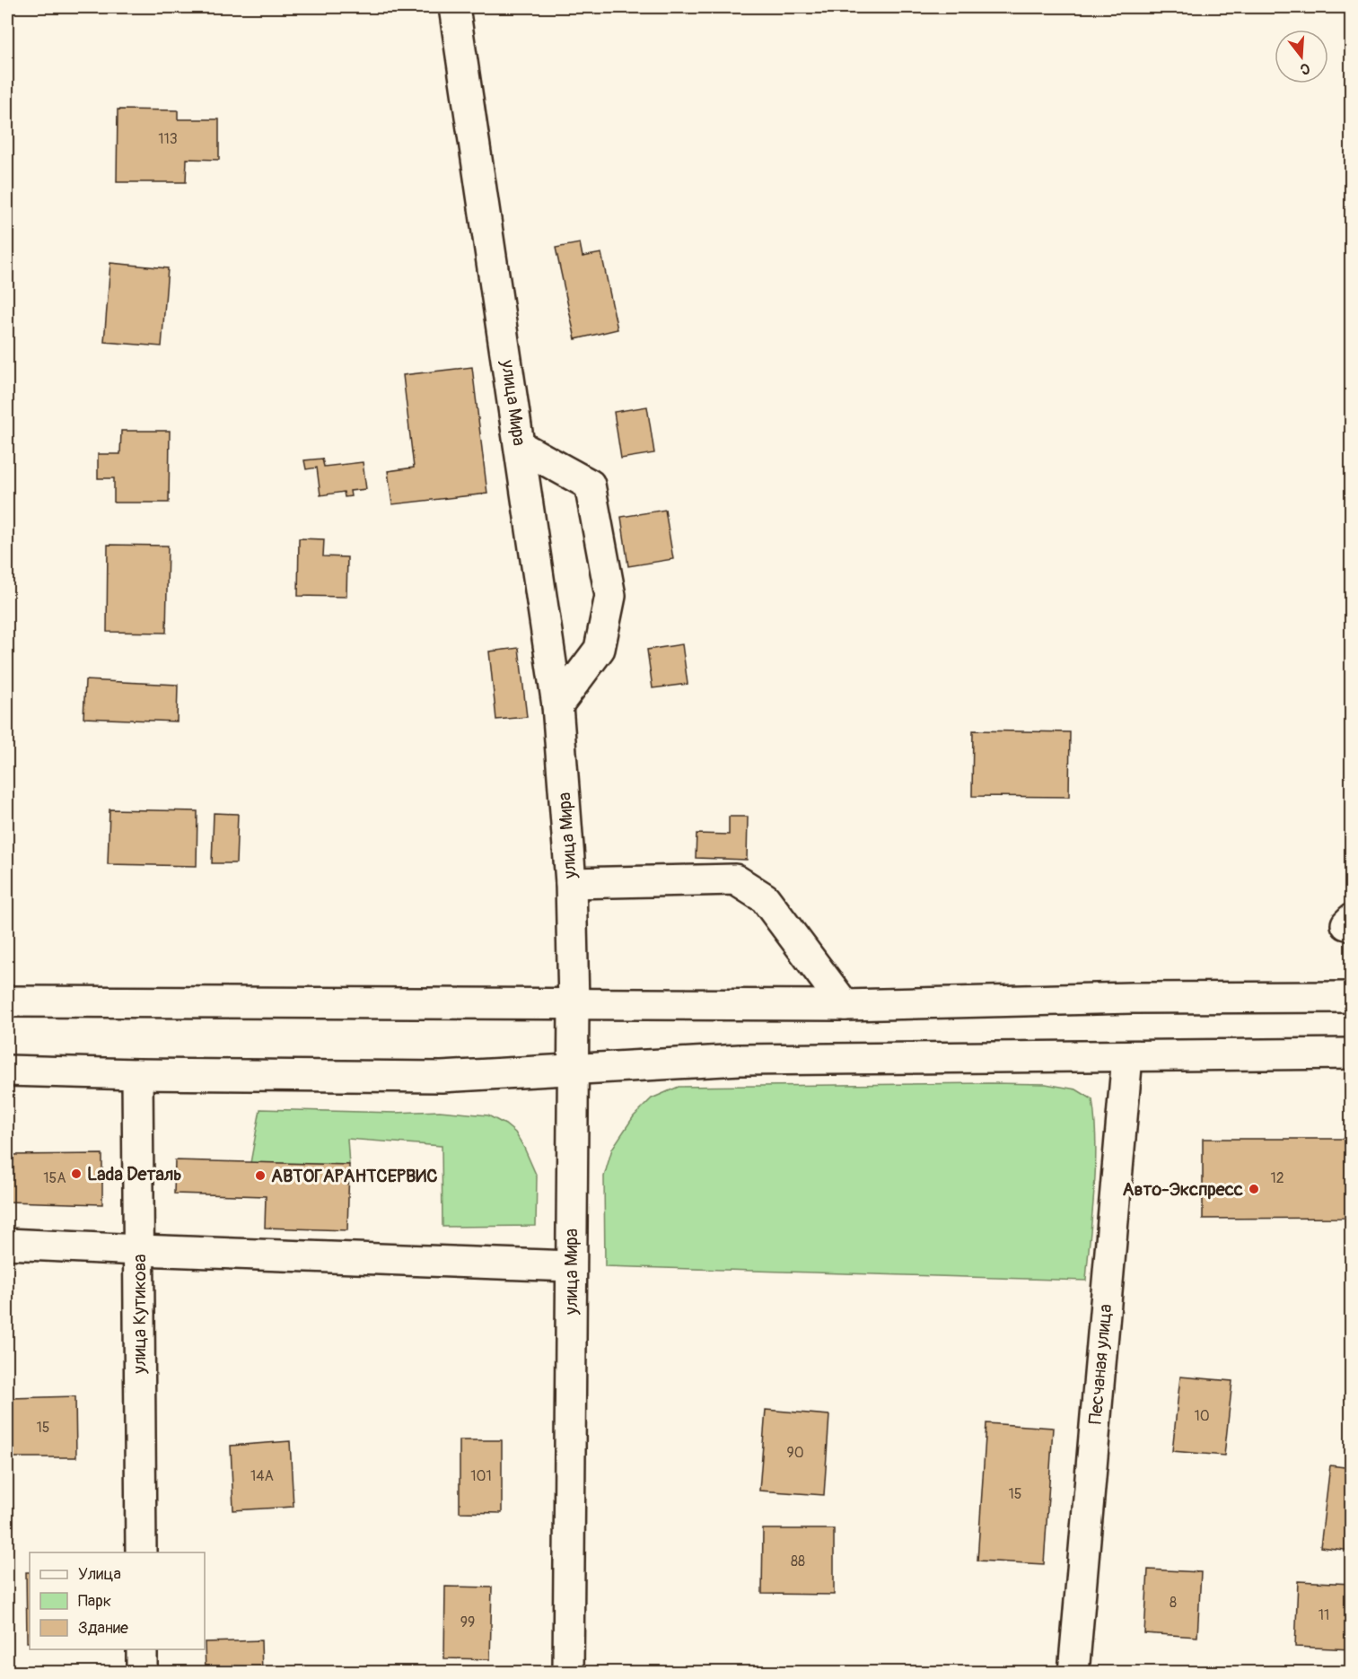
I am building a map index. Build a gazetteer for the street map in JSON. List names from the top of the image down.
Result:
{
  "streets": {
    "main road": ["улица Мира", "улица Кутикова", "Песчаная улица"]
  },
  "places": ["Lada Dеталь", "АВТОГАРАНТСЕРВИС", "Авто-Экспресс"],
  "house_numbers": [
    "113",
    "15А",
    "12",
    "10",
    "15",
    "90",
    "14А",
    "101",
    "15",
    "88",
    "8",
    "11",
    "99"
  ],
  "legend": ["Улица", "Парк", "Здание"],
  "north": "bottom"
}
